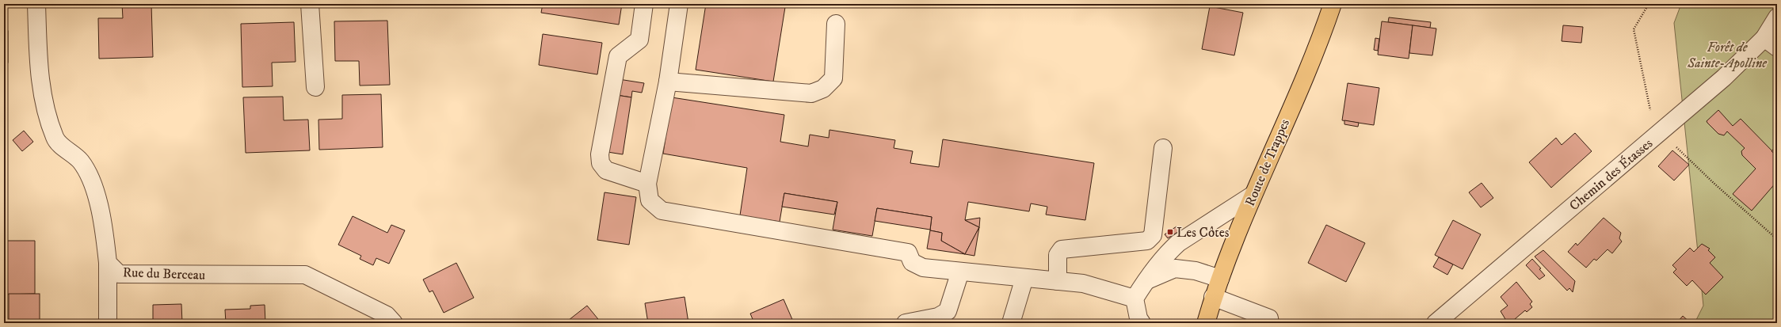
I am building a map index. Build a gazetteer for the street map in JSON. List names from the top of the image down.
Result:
{
  "streets": {
    "main road": ["Route de Trappes"],
    "street": ["Chemin des Étasses", "Rue du Berceau"]
  },
  "parks": ["Forêt de Sainte-Apolline"],
  "places": {
    "transit": ["Les Côtes"]
  }
}
